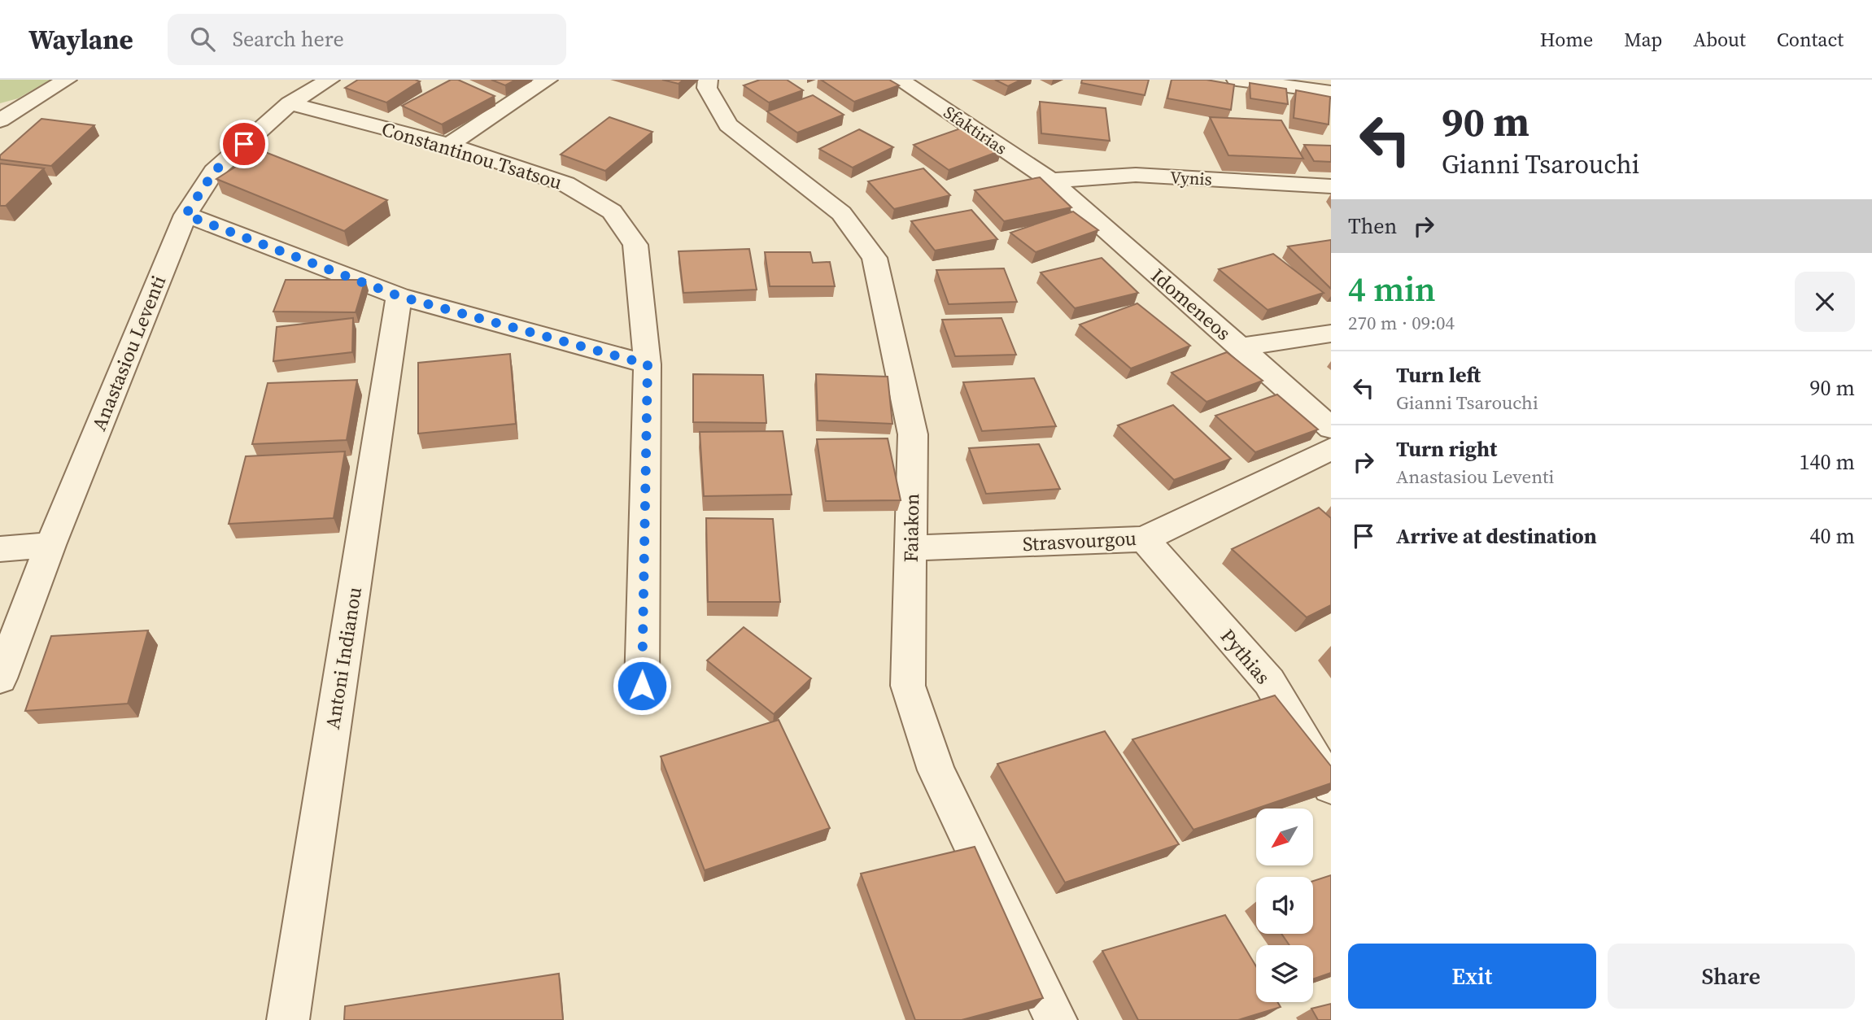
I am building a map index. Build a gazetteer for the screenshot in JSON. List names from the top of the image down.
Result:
{
  "streets": {
    "street": [
      "Sfaktirias",
      "Constantinou Tsatsou",
      "Vynis",
      "Idomeneos",
      "Anastasiou Leventi",
      "Faiakon",
      "Strasvourgou",
      "Pythias",
      "Antoni Indianou"
    ]
  },
  "crossings": [
    ["Sfaktirias", "Vynis"],
    ["Sfaktirias", "Idomeneos"],
    ["Constantinou Tsatsou", "Anastasiou Leventi"],
    ["Vynis", "Idomeneos"],
    ["Faiakon", "Strasvourgou"],
    ["Strasvourgou", "Pythias"]
  ],
  "north": "bottom left",
  "page": {
    "header": "Waylane",
    "search": "Search here",
    "nav": [
      "Home",
      "Map",
      "About",
      "Contact"
    ],
    "turn": ["90 m", "Gianni Tsarouchi"],
    "then": "Then",
    "heading": ["4 min", "270 m · 09:04"],
    "list": [
      {
        "name": "Turn left",
        "note": "Gianni Tsarouchi",
        "value": "90 m"
      },
      {
        "name": "Turn right",
        "note": "Anastasiou Leventi",
        "value": "140 m"
      },
      {
        "name": "Arrive at destination",
        "value": "40 m"
      }
    ],
    "buttons": ["Exit", "Share"]
  }
}
